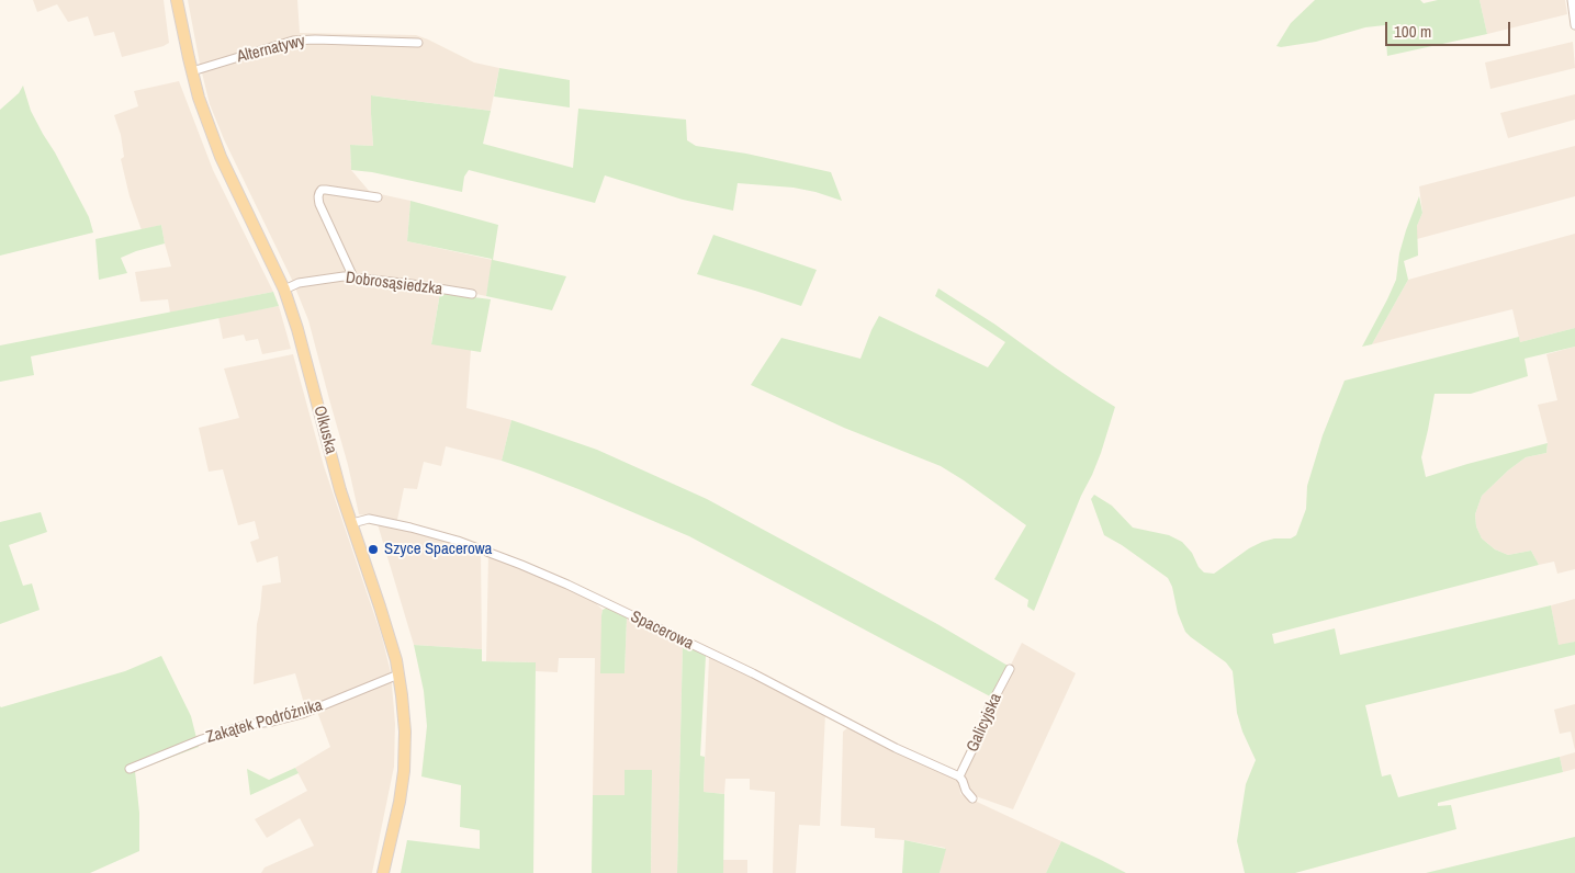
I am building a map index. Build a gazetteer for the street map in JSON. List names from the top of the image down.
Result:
{
  "streets": {
    "main road": ["Olkuska"],
    "street": [
      "Alternatywy",
      "Dobrosąsiedzka",
      "Spacerowa",
      "Zakątek Podróżnika",
      "Galicyjska"
    ]
  },
  "crossings": [
    ["Alternatywy", "Olkuska"],
    ["Dobrosąsiedzka", "Olkuska"],
    ["Olkuska", "Spacerowa"],
    ["Olkuska", "Zakątek Podróżnika"],
    ["Spacerowa", "Galicyjska"]
  ],
  "places": ["Szyce Spacerowa"],
  "scale_bar": "100 m"
}
